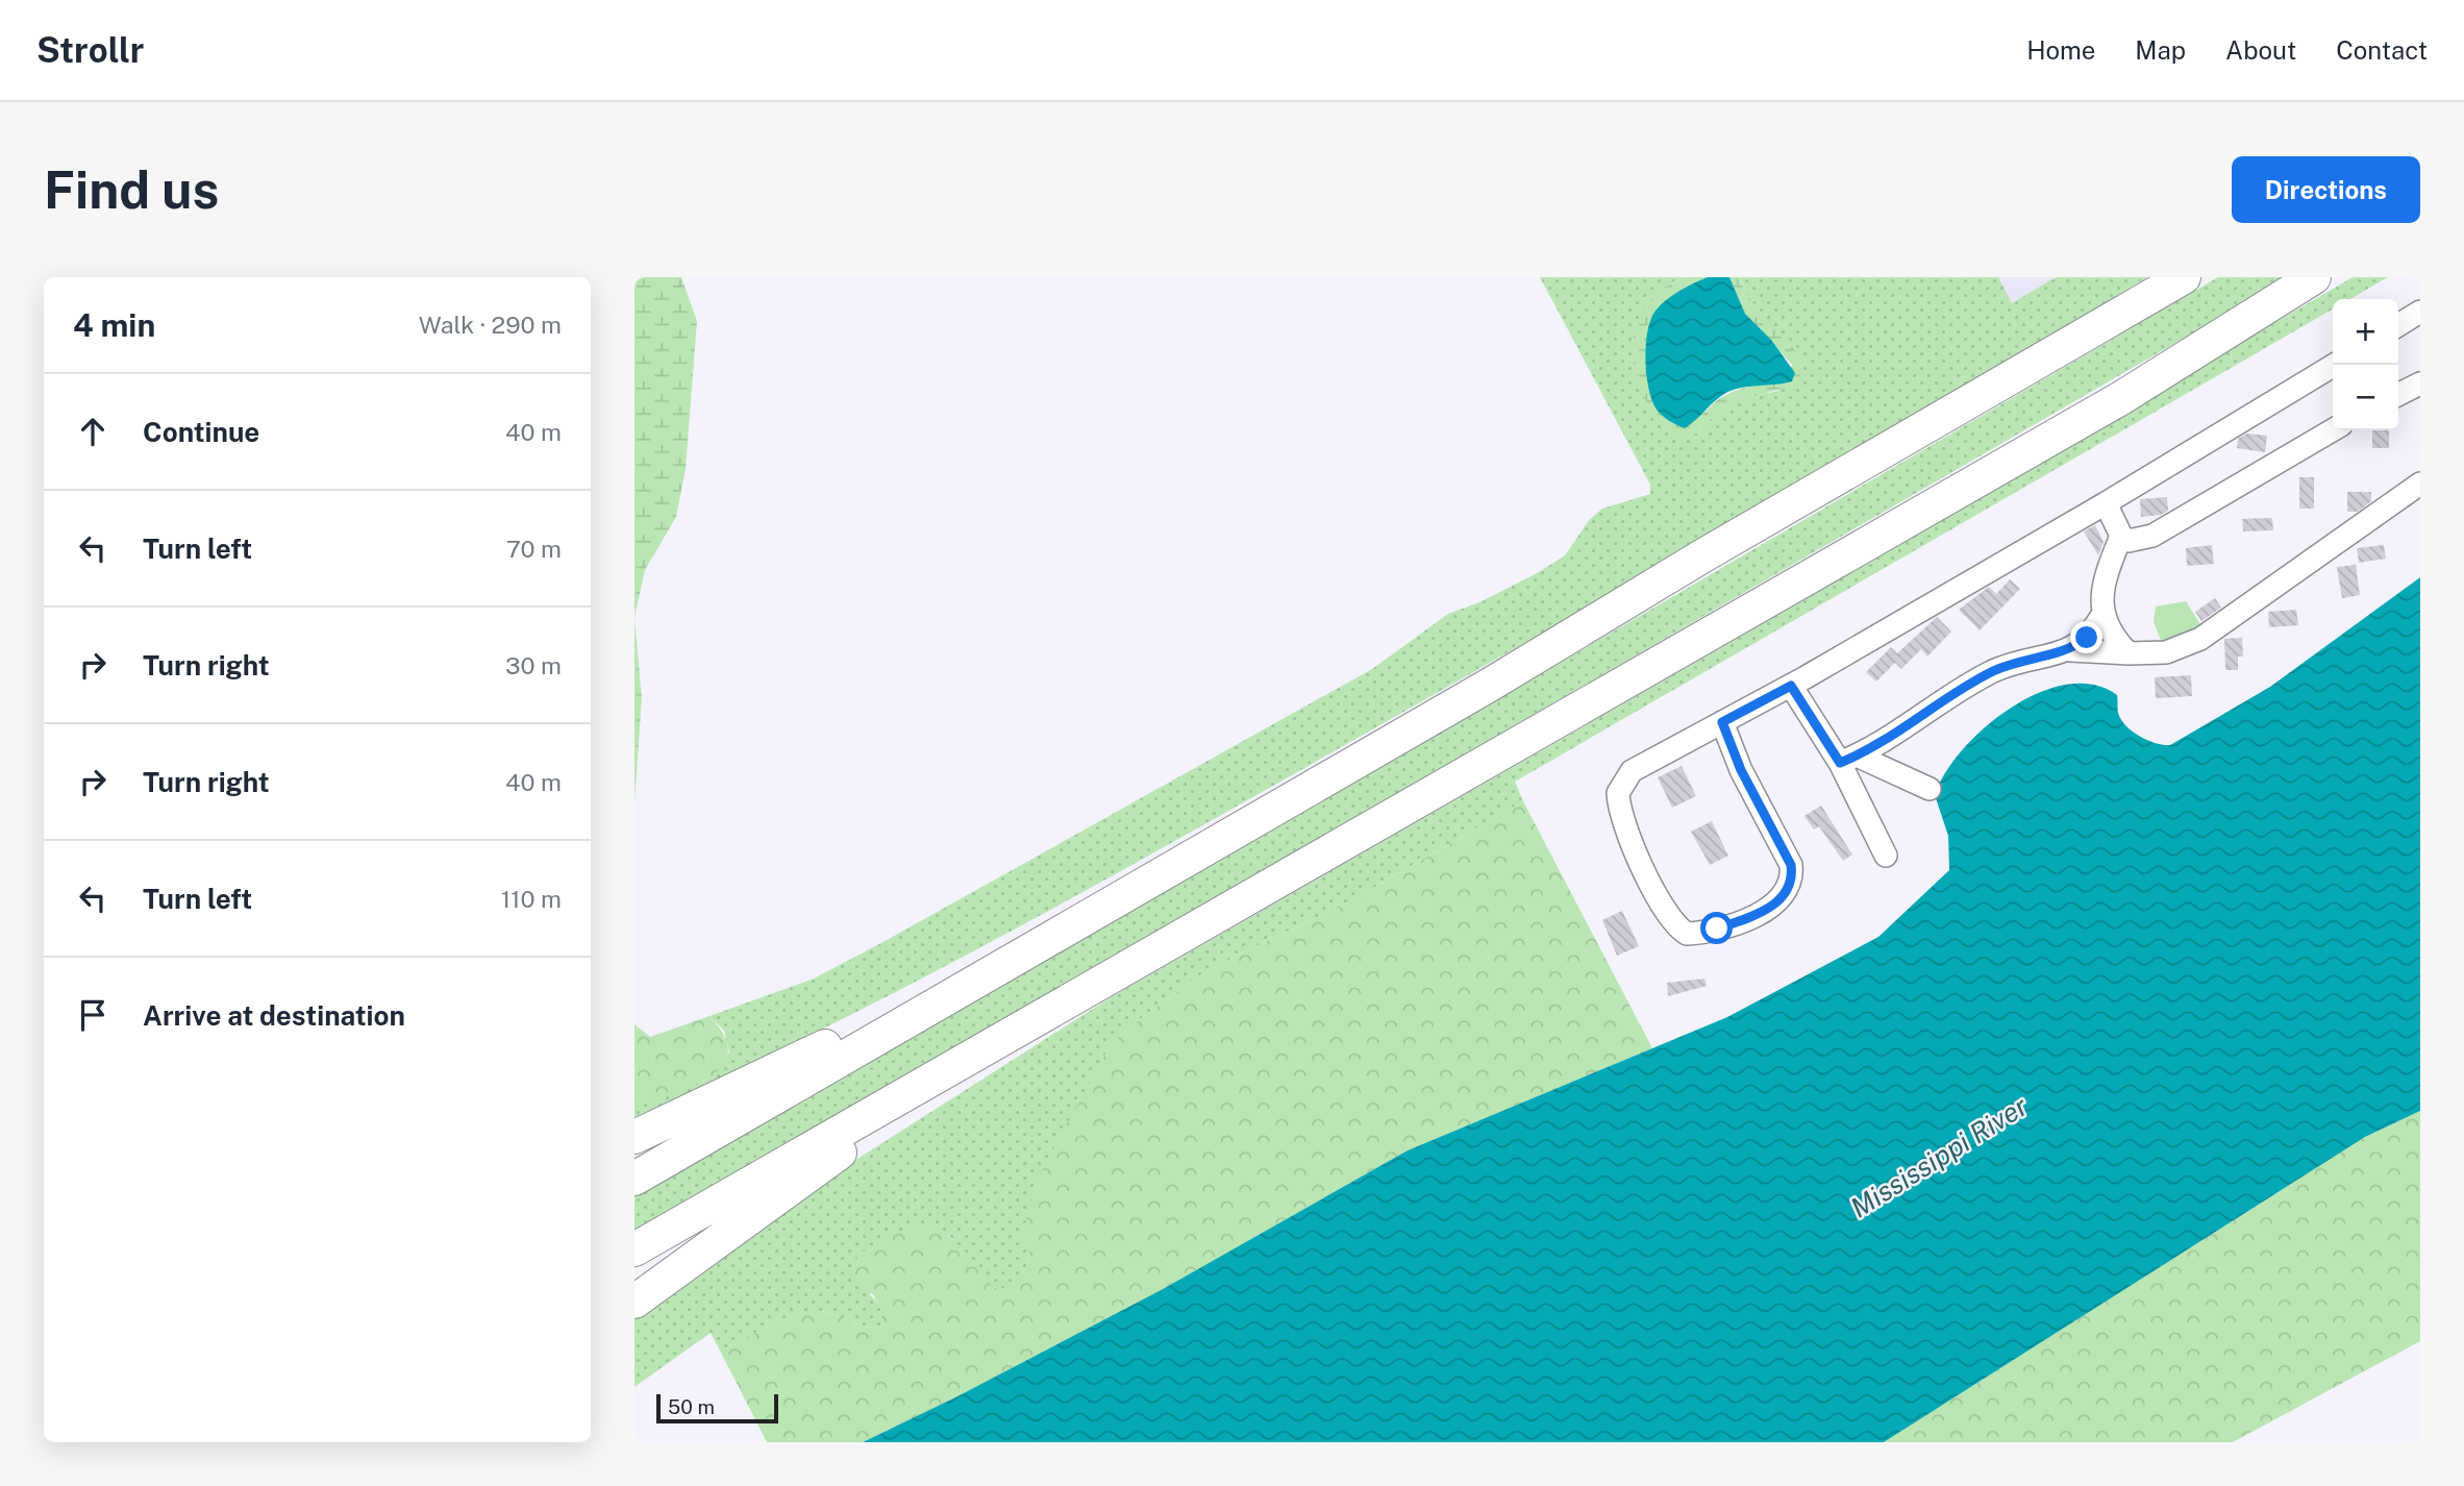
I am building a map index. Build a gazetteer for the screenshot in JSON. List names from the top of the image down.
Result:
{
  "water": ["Mississippi River"],
  "scale_bar": "50 m",
  "page": {
    "header": "Strollr",
    "nav": [
      "Home",
      "Map",
      "About",
      "Contact"
    ],
    "buttons": "Directions",
    "title": "Find us",
    "heading": ["4 min", "Walk · 290 m"],
    "map_buttons": ["+", "−"],
    "list": [
      ["Continue", "40 m"],
      ["Turn left", "70 m"],
      ["Turn right", "30 m"],
      ["Turn right", "40 m"],
      ["Turn left", "110 m"],
      "Arrive at destination"
    ],
    "scale": "50 m"
  }
}
